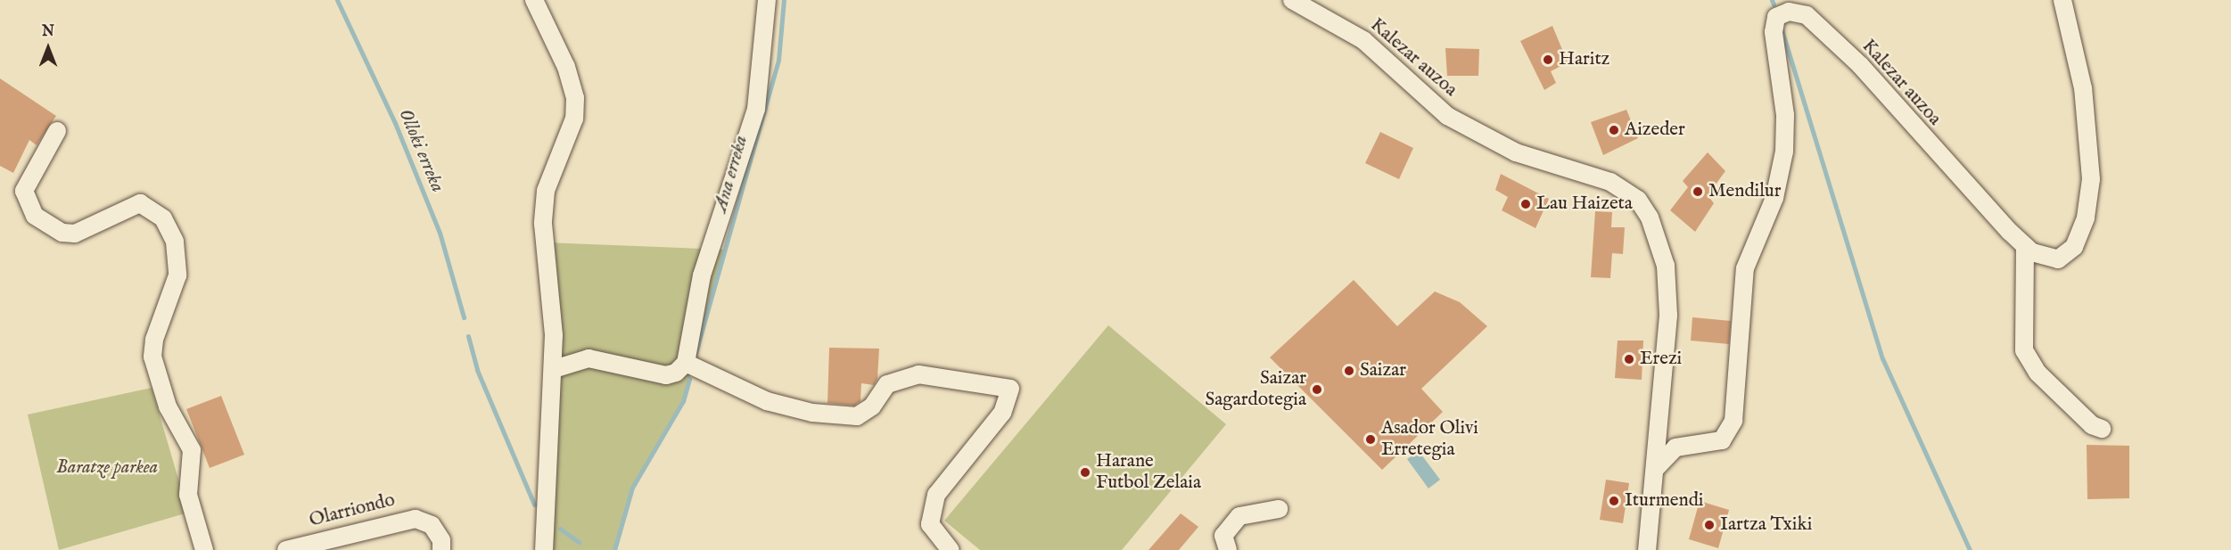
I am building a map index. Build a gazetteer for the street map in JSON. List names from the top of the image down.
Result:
{
  "streets": {
    "street": ["Kalezar auzoa", "Olarriondo"]
  },
  "water": ["Olloki erreka", "Ana erreka"],
  "parks": ["Baratze parkea"],
  "places": [
    "Haritz",
    "Aizeder",
    "Mendilur",
    "Lau Haizeta",
    "Erezi",
    "Saizar",
    "Saizar Sagardotegia",
    "Asador Olivi Erretegia",
    "Harane Futbol Zelaia",
    "Iturmendi",
    "Iartza Txiki"
  ],
  "north": "top"
}
